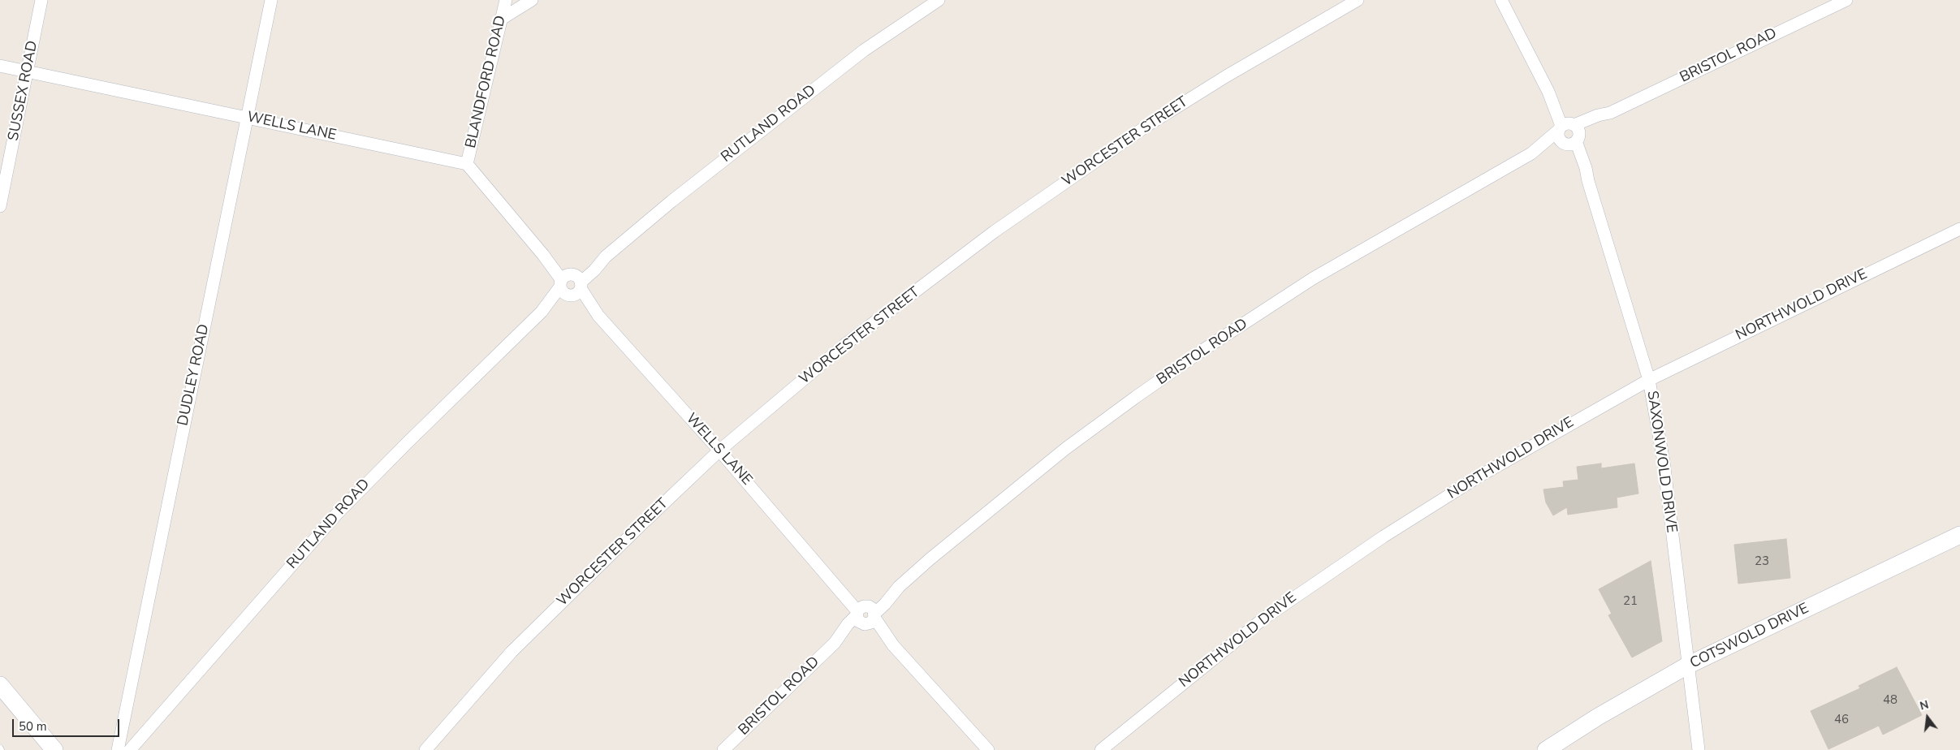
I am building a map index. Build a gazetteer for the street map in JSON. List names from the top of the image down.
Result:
{
  "streets": {
    "main road": ["COTSWOLD DRIVE"],
    "street": [
      "BRISTOL ROAD",
      "BLANDFORD ROAD",
      "SUSSEX ROAD",
      "RUTLAND ROAD",
      "WELLS LANE",
      "WORCESTER STREET",
      "NORTHWOLD DRIVE",
      "DUDLEY ROAD",
      "SAXONWOLD DRIVE"
    ]
  },
  "crossings": [
    ["BRISTOL ROAD", "WELLS LANE"],
    ["BRISTOL ROAD", "SAXONWOLD DRIVE"],
    ["BLANDFORD ROAD", "WELLS LANE"],
    ["SUSSEX ROAD", "WELLS LANE"],
    ["RUTLAND ROAD", "WELLS LANE"],
    ["WELLS LANE", "WORCESTER STREET"],
    ["WELLS LANE", "DUDLEY ROAD"],
    ["NORTHWOLD DRIVE", "SAXONWOLD DRIVE"],
    ["SAXONWOLD DRIVE", "COTSWOLD DRIVE"]
  ],
  "house_numbers": [
    "23",
    "21",
    "48",
    "46"
  ],
  "scale_bar": "50 m",
  "north": "top"
}
